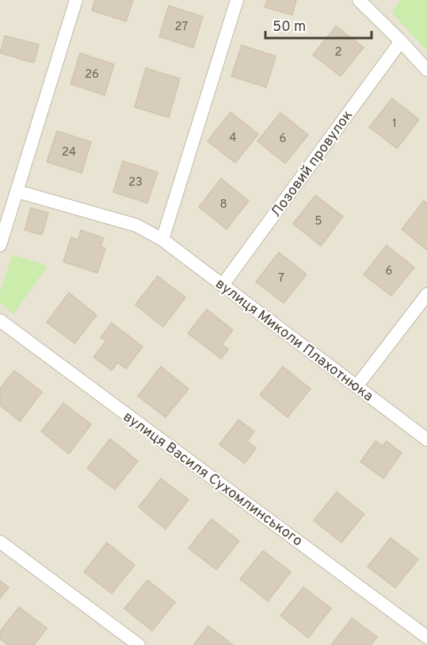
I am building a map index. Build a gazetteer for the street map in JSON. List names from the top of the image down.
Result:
{
  "streets": {
    "street": ["Лозовий провулок", "вулиця Миколи Плахотнюка", "вулиця Василя Сухомлинського"]
  },
  "crossings": [
    ["Лозовий провулок", "вулиця Миколи Плахотнюка"]
  ],
  "house_numbers": [
    "27",
    "2",
    "26",
    "1",
    "4",
    "6",
    "24",
    "23",
    "8",
    "5",
    "6",
    "7"
  ],
  "scale_bar": "50 m"
}
